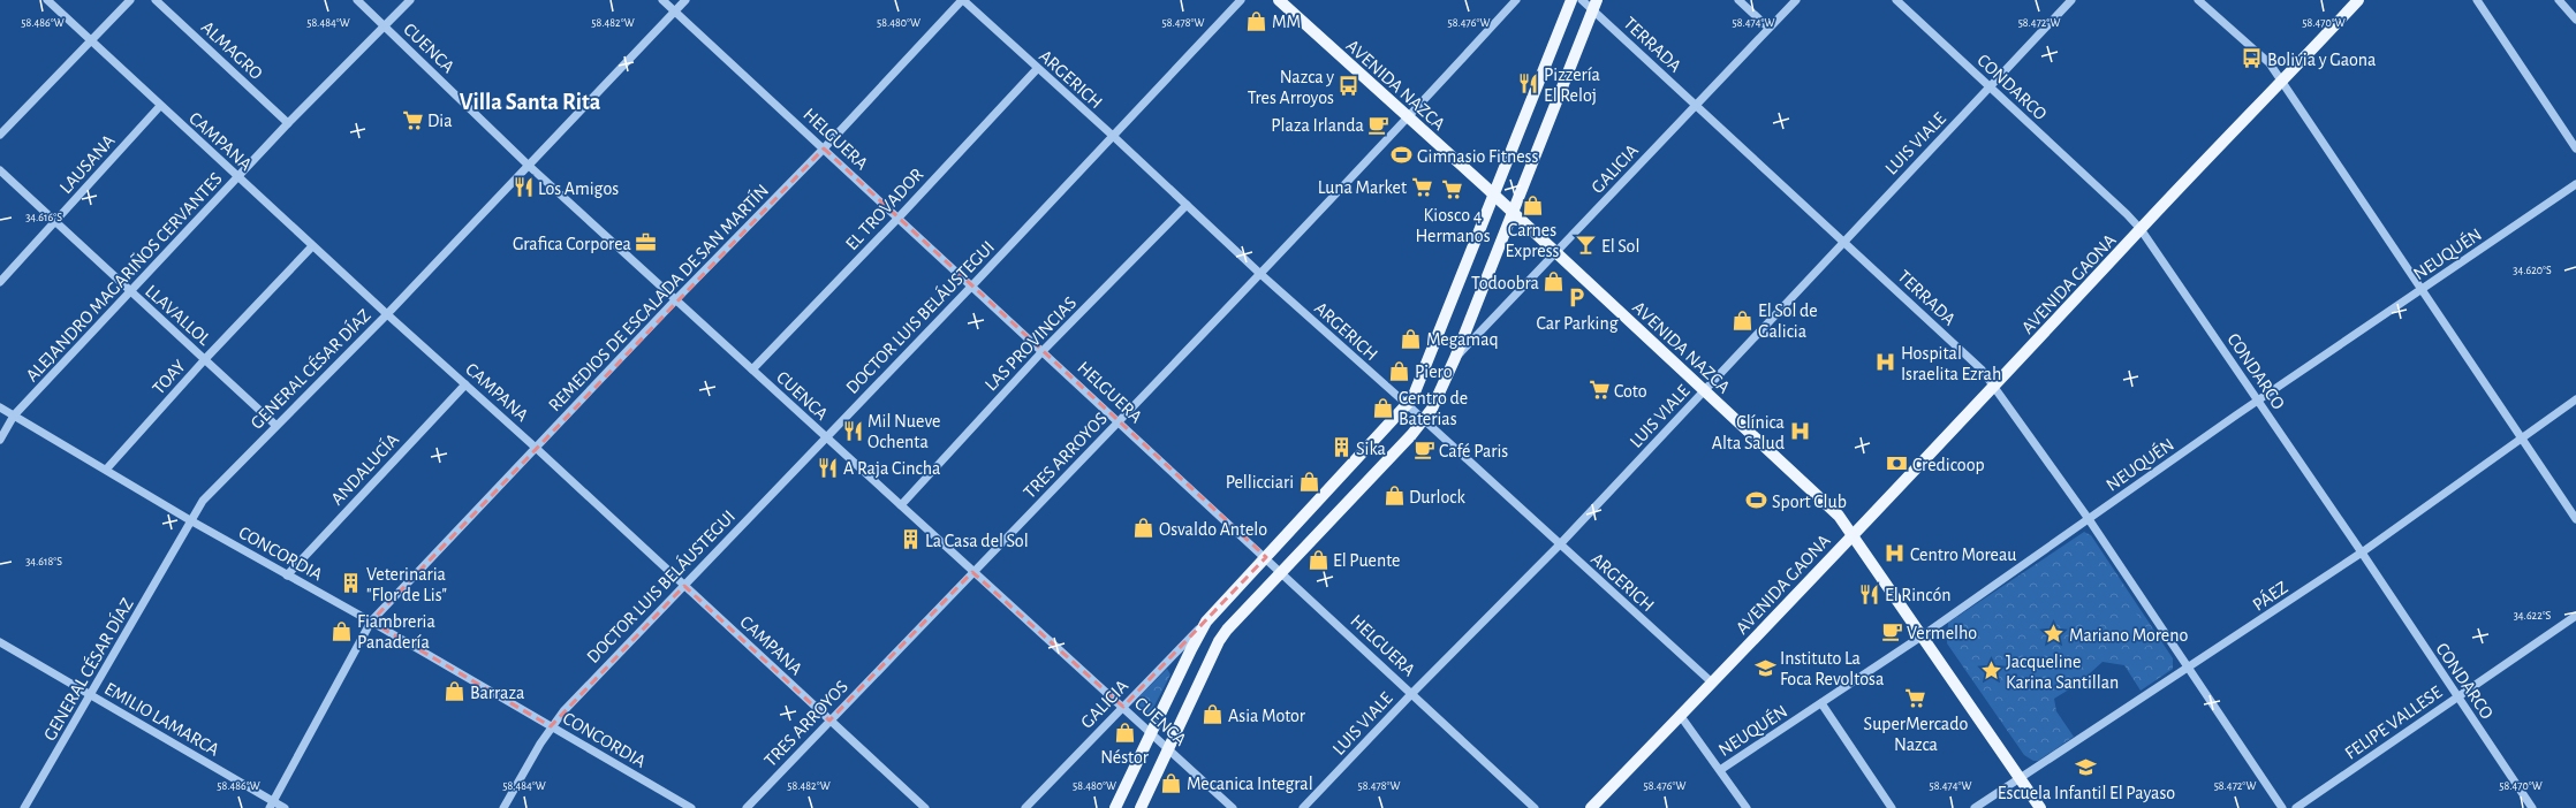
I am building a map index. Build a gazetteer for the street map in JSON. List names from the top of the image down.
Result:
{
  "streets": {
    "main road": ["AVENIDA NAZCA", "AVENIDA GAONA"],
    "street": [
      "TERRADA",
      "CUENCA",
      "ALMAGRO",
      "ARGERICH",
      "CONDARCO",
      "HELGUERA",
      "CAMPANA",
      "LUIS VIALE",
      "LAUSANA",
      "GALICIA",
      "EL TROVADOR",
      "NEUQUÉN",
      "ALEJANDRO MAGARIÑOS CERVANTES",
      "REMEDIOS DE ESCALADA DE SAN MARTÍN",
      "LLAVALLOL",
      "DOCTOR LUIS BELÁUSTEGUI",
      "LAS PROVINCIAS",
      "GENERAL CÉSAR DÍAZ",
      "TOAY",
      "TRES ARROYOS",
      "ANDALUCÍA",
      "CONCORDIA",
      "PÁEZ",
      "EMILIO LAMARCA",
      "FELIPE VALLESE"
    ]
  },
  "crossings": [
    ["TERRADA", "LUIS VIALE"],
    ["TERRADA", "GALICIA"],
    ["TERRADA", "NEUQUÉN"],
    ["TERRADA", "AVENIDA GAONA"],
    ["TERRADA", "PÁEZ"],
    ["CUENCA", "GALICIA"],
    ["CUENCA", "EL TROVADOR"],
    ["CUENCA", "ALEJANDRO MAGARIÑOS CERVANTES"],
    ["CUENCA", "REMEDIOS DE ESCALADA DE SAN MARTÍN"],
    ["CUENCA", "DOCTOR LUIS BELÁUSTEGUI"],
    ["CUENCA", "LAS PROVINCIAS"],
    ["CUENCA", "GENERAL CÉSAR DÍAZ"],
    ["CUENCA", "TRES ARROYOS"],
    ["ALMAGRO", "ALEJANDRO MAGARIÑOS CERVANTES"],
    ["ARGERICH", "LUIS VIALE"],
    ["ARGERICH", "EL TROVADOR"],
    ["ARGERICH", "AVENIDA GAONA"],
    ["ARGERICH", "REMEDIOS DE ESCALADA DE SAN MARTÍN"],
    ["ARGERICH", "DOCTOR LUIS BELÁUSTEGUI"],
    ["ARGERICH", "LAS PROVINCIAS"],
    ["ARGERICH", "TRES ARROYOS"],
    ["AVENIDA NAZCA", "LUIS VIALE"],
    ["AVENIDA NAZCA", "GALICIA"],
    ["AVENIDA NAZCA", "NEUQUÉN"],
    ["AVENIDA NAZCA", "AVENIDA GAONA"],
    ["AVENIDA NAZCA", "TRES ARROYOS"],
    ["AVENIDA NAZCA", "PÁEZ"],
    ["CONDARCO", "LUIS VIALE"],
    ["CONDARCO", "NEUQUÉN"],
    ["CONDARCO", "AVENIDA GAONA"],
    ["CONDARCO", "PÁEZ"],
    ["CONDARCO", "FELIPE VALLESE"],
    ["HELGUERA", "LUIS VIALE"],
    ["HELGUERA", "EL TROVADOR"],
    ["HELGUERA", "REMEDIOS DE ESCALADA DE SAN MARTÍN"],
    ["HELGUERA", "DOCTOR LUIS BELÁUSTEGUI"],
    ["HELGUERA", "LAS PROVINCIAS"],
    ["HELGUERA", "GENERAL CÉSAR DÍAZ"],
    ["HELGUERA", "TRES ARROYOS"],
    ["CAMPANA", "LAUSANA"],
    ["CAMPANA", "ALEJANDRO MAGARIÑOS CERVANTES"],
    ["CAMPANA", "REMEDIOS DE ESCALADA DE SAN MARTÍN"],
    ["CAMPANA", "DOCTOR LUIS BELÁUSTEGUI"],
    ["CAMPANA", "GENERAL CÉSAR DÍAZ"],
    ["CAMPANA", "TOAY"],
    ["CAMPANA", "TRES ARROYOS"],
    ["CAMPANA", "ANDALUCÍA"],
    ["LAUSANA", "LLAVALLOL"],
    ["ALEJANDRO MAGARIÑOS CERVANTES", "LLAVALLOL"],
    ["ALEJANDRO MAGARIÑOS CERVANTES", "CONCORDIA"],
    ["REMEDIOS DE ESCALADA DE SAN MARTÍN", "CONCORDIA"],
    ["REMEDIOS DE ESCALADA DE SAN MARTÍN", "EMILIO LAMARCA"],
    ["LLAVALLOL", "GENERAL CÉSAR DÍAZ"],
    ["LLAVALLOL", "TOAY"],
    ["DOCTOR LUIS BELÁUSTEGUI", "CONCORDIA"],
    ["GENERAL CÉSAR DÍAZ", "CONCORDIA"],
    ["GENERAL CÉSAR DÍAZ", "EMILIO LAMARCA"],
    ["TOAY", "CONCORDIA"],
    ["ANDALUCÍA", "CONCORDIA"]
  ],
  "districts": ["Villa Santa Rita"],
  "places": {
    "shop": [
      "MM",
      "Carnes Express",
      "Todoobra",
      "El Sol de Galicia",
      "Megamaq",
      "Piero",
      "Centro de Baterias",
      "Pellicciari",
      "Durlock",
      "Osvaldo Antelo",
      "El Puente",
      "Fiambreria Panadería",
      "Barraza",
      "Asia Motor",
      "Néstor",
      "Mecanica Integral"
    ],
    "bus stop": ["Bolivia y Gaona", "Nazca y Tres Arroyos"],
    "restaurant": [
      "Pizzería El Reloj",
      "Los Amigos",
      "Mil Nueve Ochenta",
      "A Raja Cincha",
      "El Rincón"
    ],
    "supermarket": [
      "Dia",
      "Luna Market",
      "Kiosco 4 Hermanos",
      "Coto",
      "SuperMercado Nazca"
    ],
    "cafe": ["Plaza Irlanda", "Café Paris", "Vermelho"],
    "sports": ["Gimnasio Fitness", "Sport Club"],
    "office": ["Grafica Corporea"],
    "bar": ["El Sol"],
    "parking": ["Car Parking"],
    "hospital": ["Hospital Israelita Ezrah", "Clínica Alta Salud", "Centro Moreau"],
    "building": ["Sika", "La Casa del Sol", "Veterinaria \"Flor de Lis\""],
    "bank": ["Credicoop"],
    "place": ["Mariano Moreno", "Jacqueline Karina Santillan"],
    "school or university": ["Instituto La Foca Revoltosa", "Escuela Infantil El Payaso"]
  },
  "coordinates": [
    "58.486°W",
    "58.484°W",
    "58.482°W",
    "58.480°W",
    "58.476°W",
    "58.474°W",
    "58.472°W",
    "58.470°W",
    "58.478°W",
    "34.616°S",
    "34.620°S",
    "34.618°S",
    "34.622°S"
  ]
}
